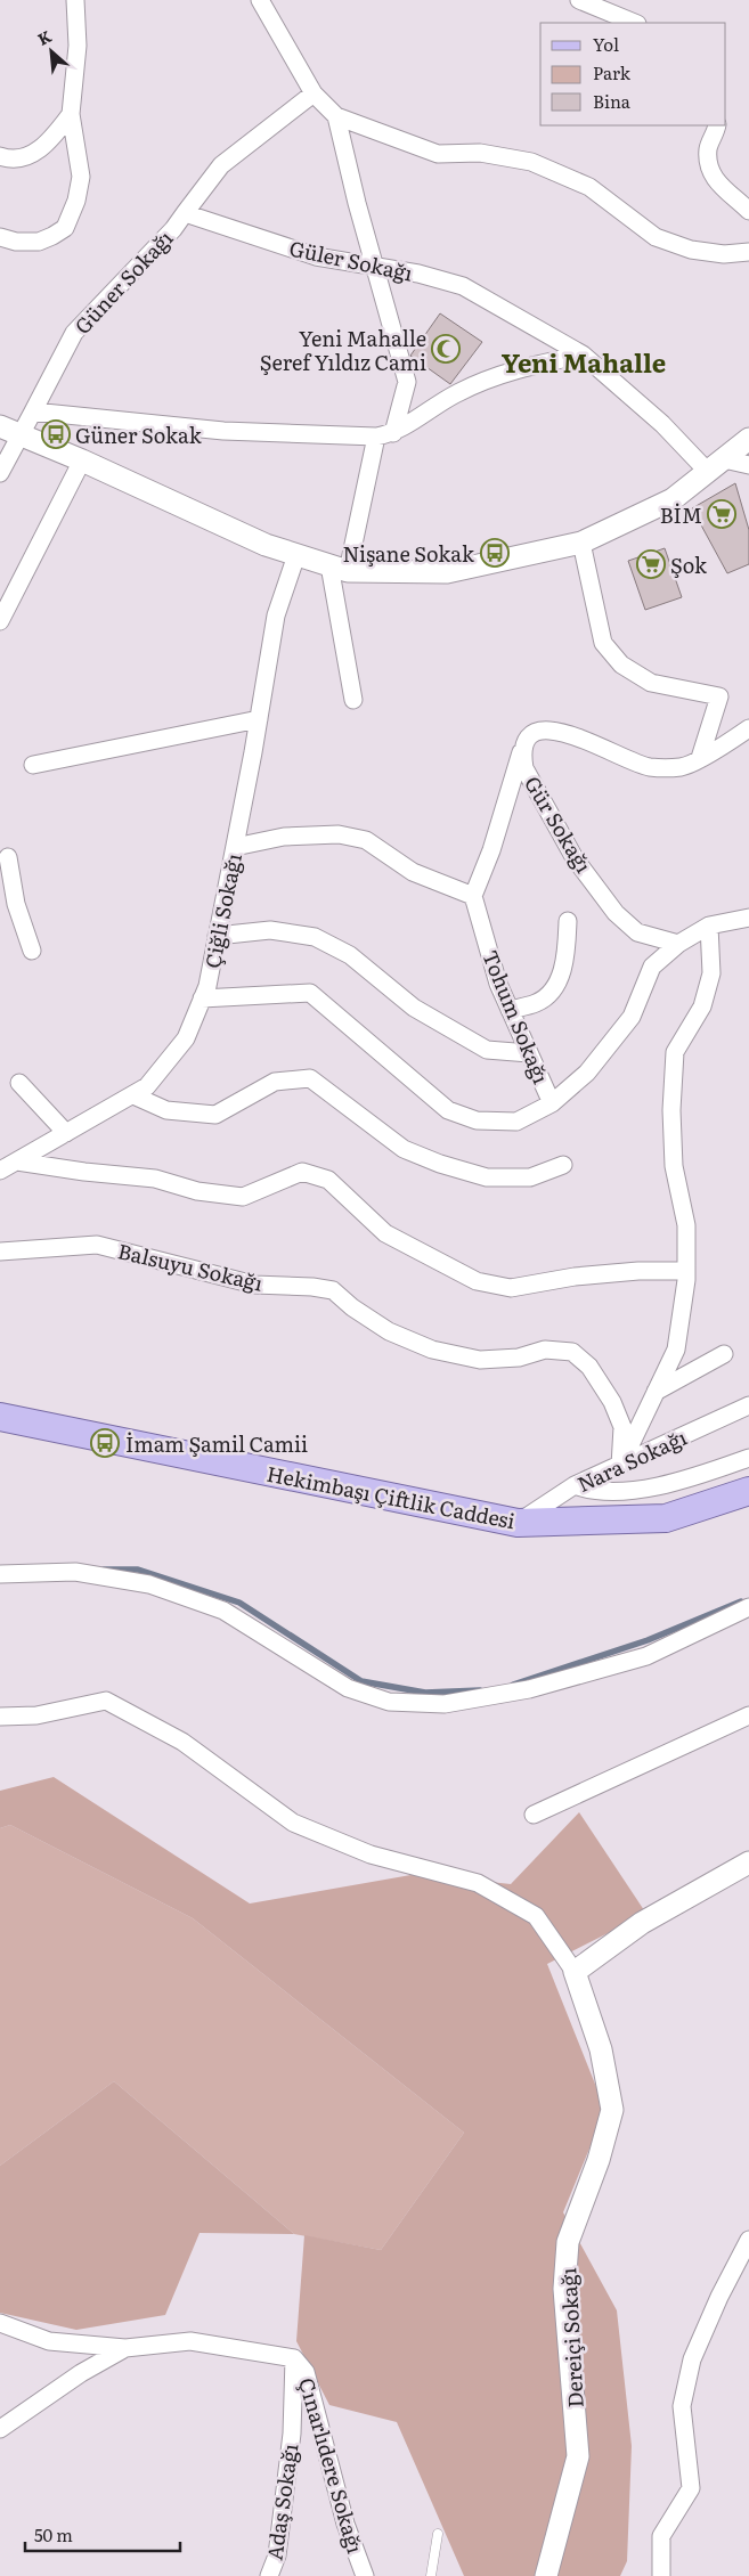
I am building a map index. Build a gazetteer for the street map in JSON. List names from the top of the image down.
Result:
{
  "streets": {
    "main road": ["Hekimbaşı Çiftlik Caddesi"],
    "street": [
      "Güler Sokağı",
      "Güner Sokağı",
      "Gür Sokağı",
      "Çiğli Sokağı",
      "Tohum Sokağı",
      "Balsuyu Sokağı",
      "Nara Sokağı",
      "Dereiçi Sokağı",
      "Çınarlıdere Sokağı",
      "Adaş Sokağı"
    ]
  },
  "crossings": [
    ["Güler Sokağı", "Güner Sokağı"],
    ["Balsuyu Sokağı", "Nara Sokağı"],
    ["Nara Sokağı", "Hekimbaşı Çiftlik Caddesi"],
    ["Çınarlıdere Sokağı", "Adaş Sokağı"]
  ],
  "districts": ["Yeni Mahalle"],
  "places": {
    "mosque": ["Yeni Mahalle Şeref Yıldız Cami"],
    "bus stop": ["Güner Sokak", "Nişane Sokak", "İmam Şamil Camii"],
    "supermarket": ["BİM", "Şok"]
  },
  "legend": ["Yol", "Park", "Bina"],
  "scale_bar": "50 m",
  "north": "top left"
}
